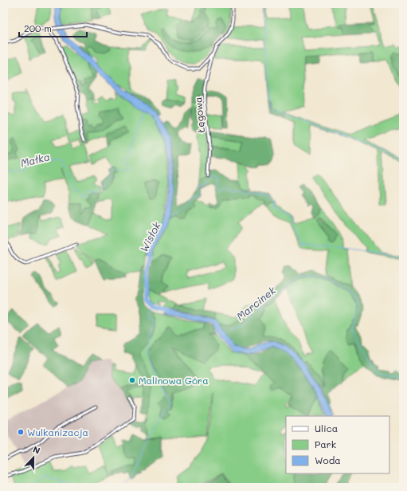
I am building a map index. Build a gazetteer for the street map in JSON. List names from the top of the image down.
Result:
{
  "streets": {
    "street": ["Łęgowa"]
  },
  "water": ["Małka", "Wisłok", "Marcinek"],
  "places": ["Malinowa Góra", "Wulkanizacja"],
  "legend": ["Ulica", "Park", "Woda"],
  "scale_bar": "200 m",
  "north": "top"
}
